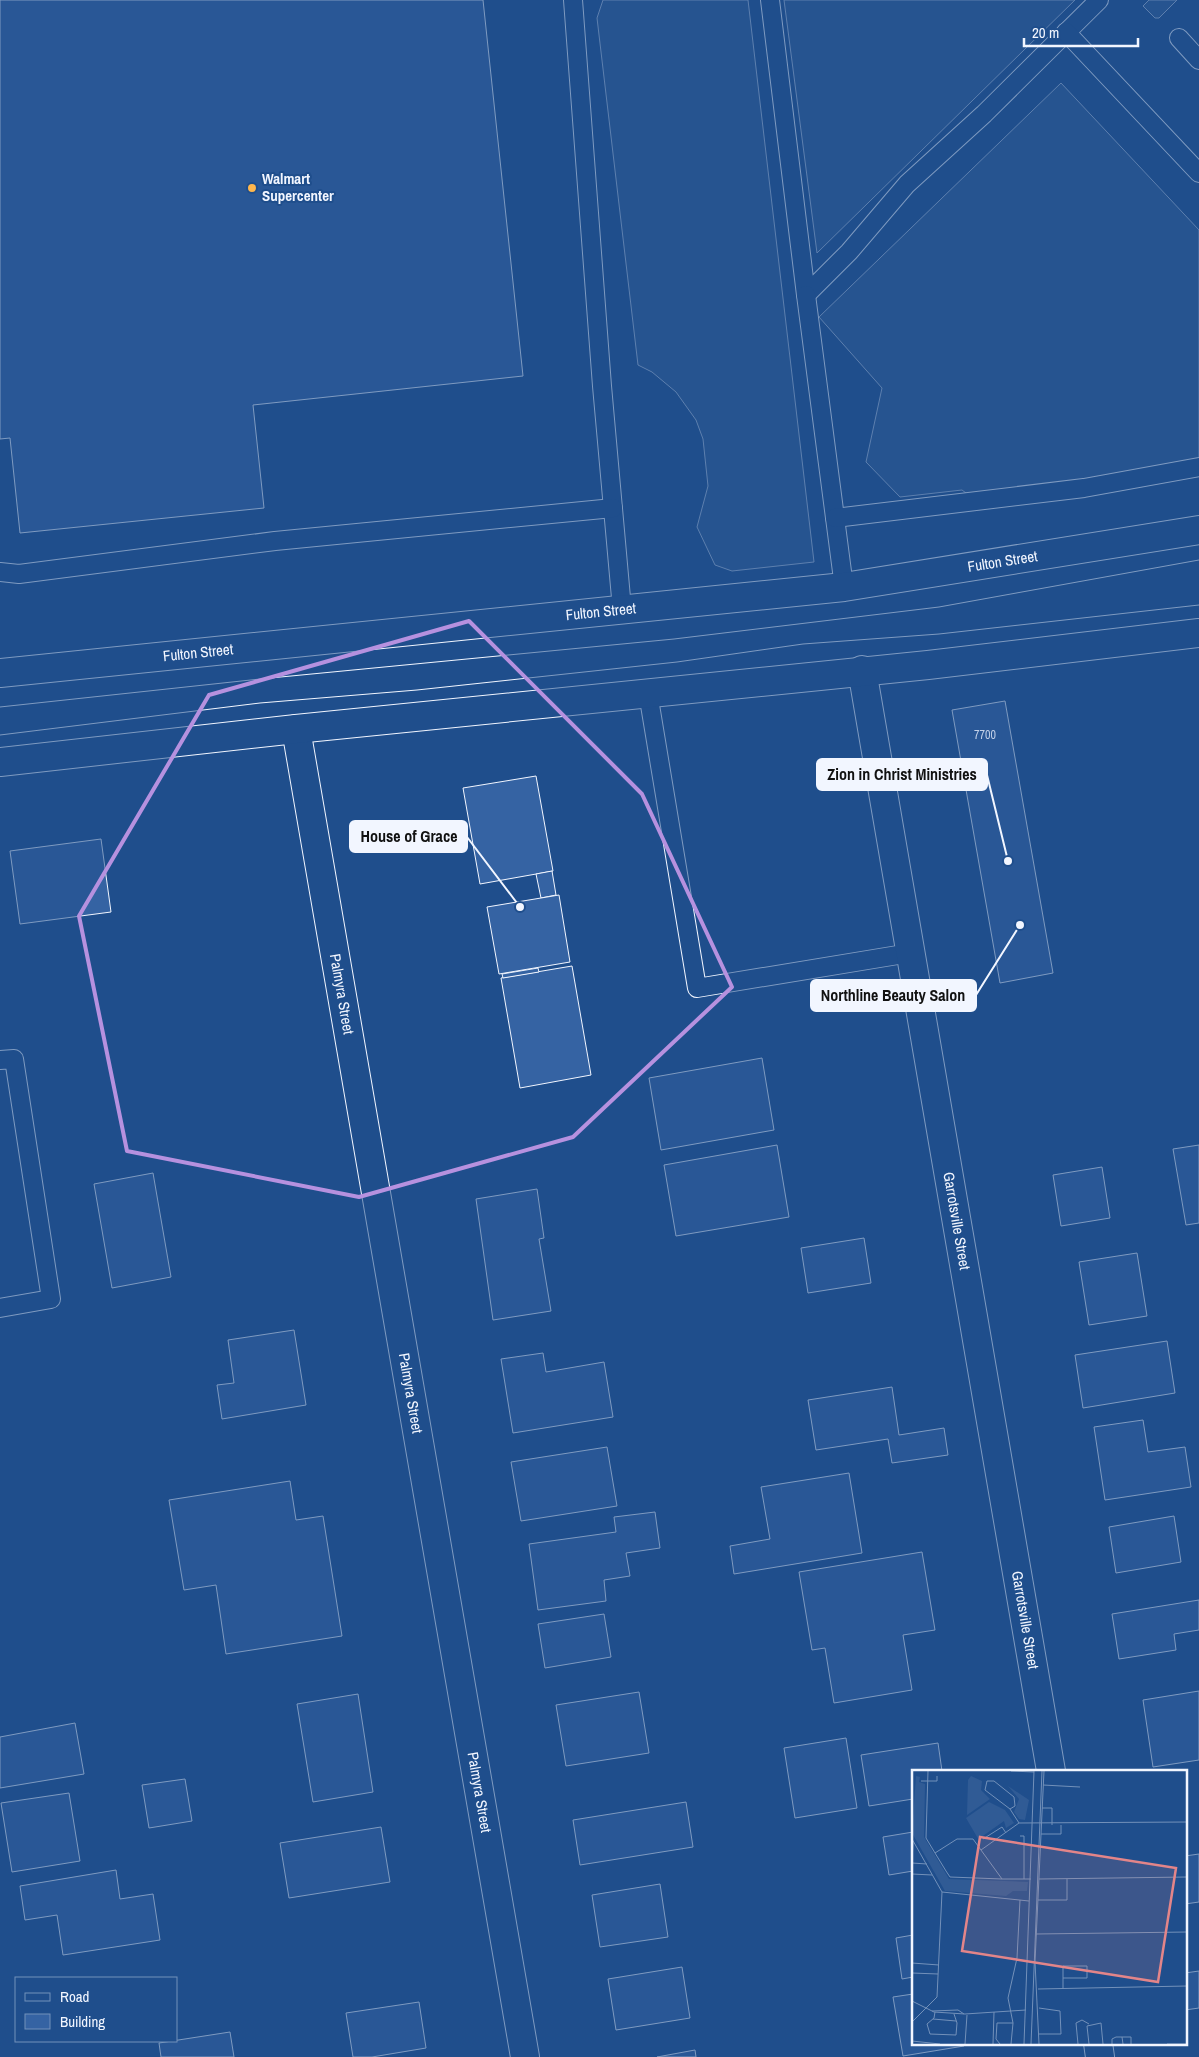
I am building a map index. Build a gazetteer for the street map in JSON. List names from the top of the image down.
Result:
{
  "streets": {
    "street": ["Fulton Street", "Palmyra Street", "Garrotsville Street"]
  },
  "places": [
    "Walmart Supercenter",
    "Zion in Christ Ministries",
    "House of Grace",
    "Northline Beauty Salon"
  ],
  "house_numbers": ["7700"],
  "legend": ["Road", "Building"],
  "scale_bar": "20 m"
}
